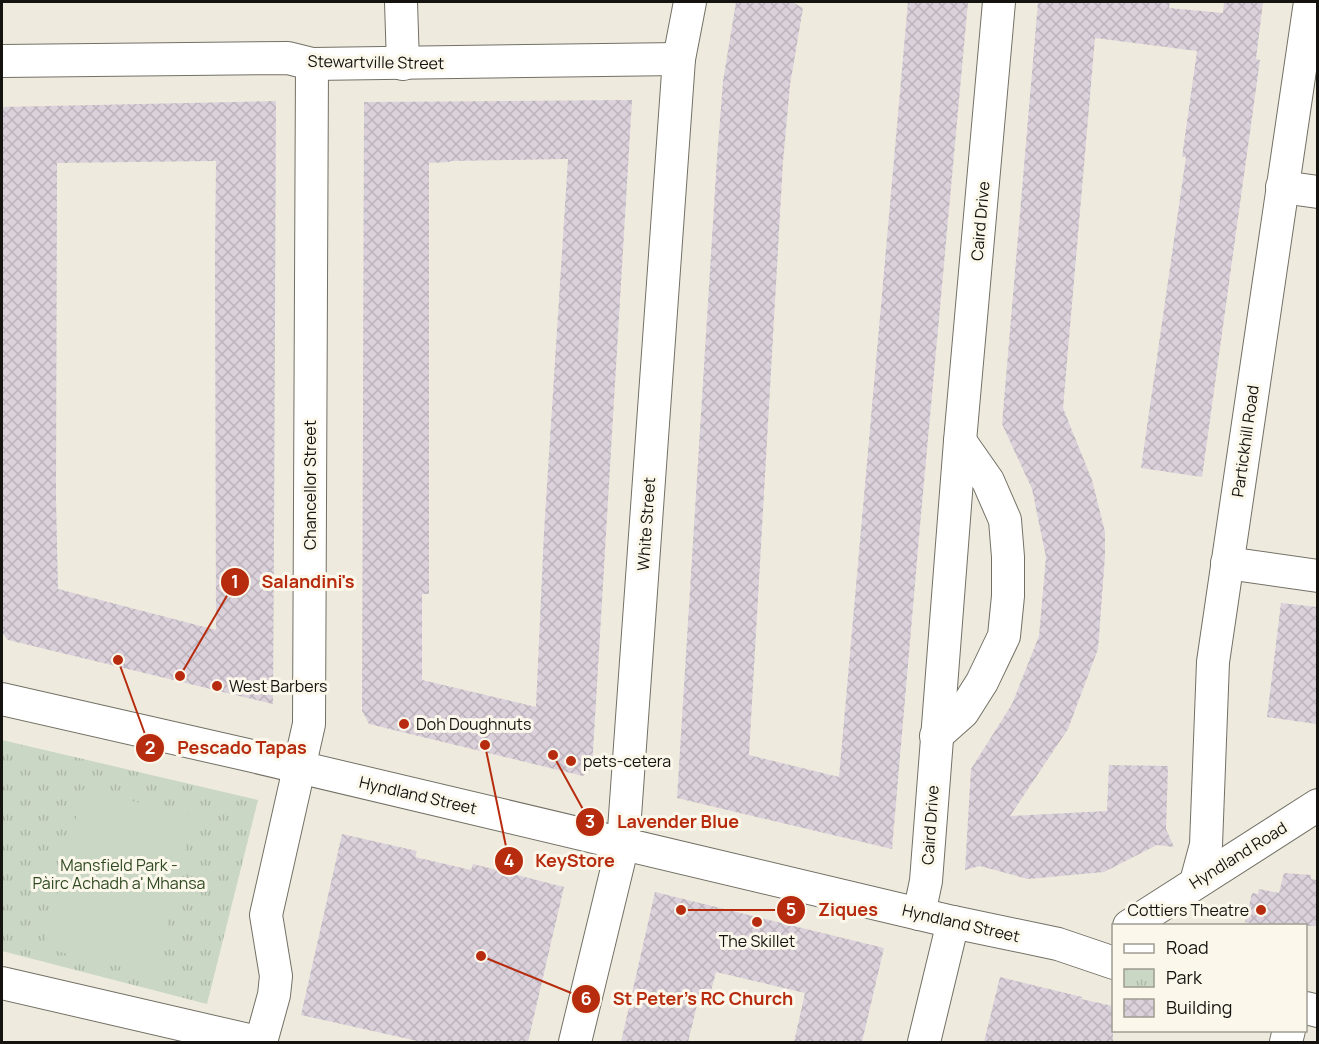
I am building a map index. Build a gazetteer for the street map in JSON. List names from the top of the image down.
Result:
{
  "streets": {
    "street": [
      "Stewartville Street",
      "Caird Drive",
      "Partickhill Road",
      "Chancellor Street",
      "White Street",
      "Hyndland Street",
      "Hyndland Road"
    ]
  },
  "crossings": [
    ["Stewartville Street", "Chancellor Street"],
    ["Stewartville Street", "White Street"],
    ["Caird Drive", "Hyndland Street"],
    ["Partickhill Road", "Hyndland Road"],
    ["Chancellor Street", "Hyndland Street"],
    ["White Street", "Hyndland Street"]
  ],
  "parks": ["Mansfield Park - Pàirc Achadh a' Mhansa"],
  "places": [
    "Pescado Tapas",
    "Salandini's",
    "West Barbers",
    "Doh Doughnuts",
    "KeyStore",
    "Lavender Blue",
    "pets-cetera",
    "Ziques",
    "Cottiers Theatre",
    "The Skillet",
    "St Peter's RC Church"
  ],
  "legend": ["Road", "Park", "Building"]
}
